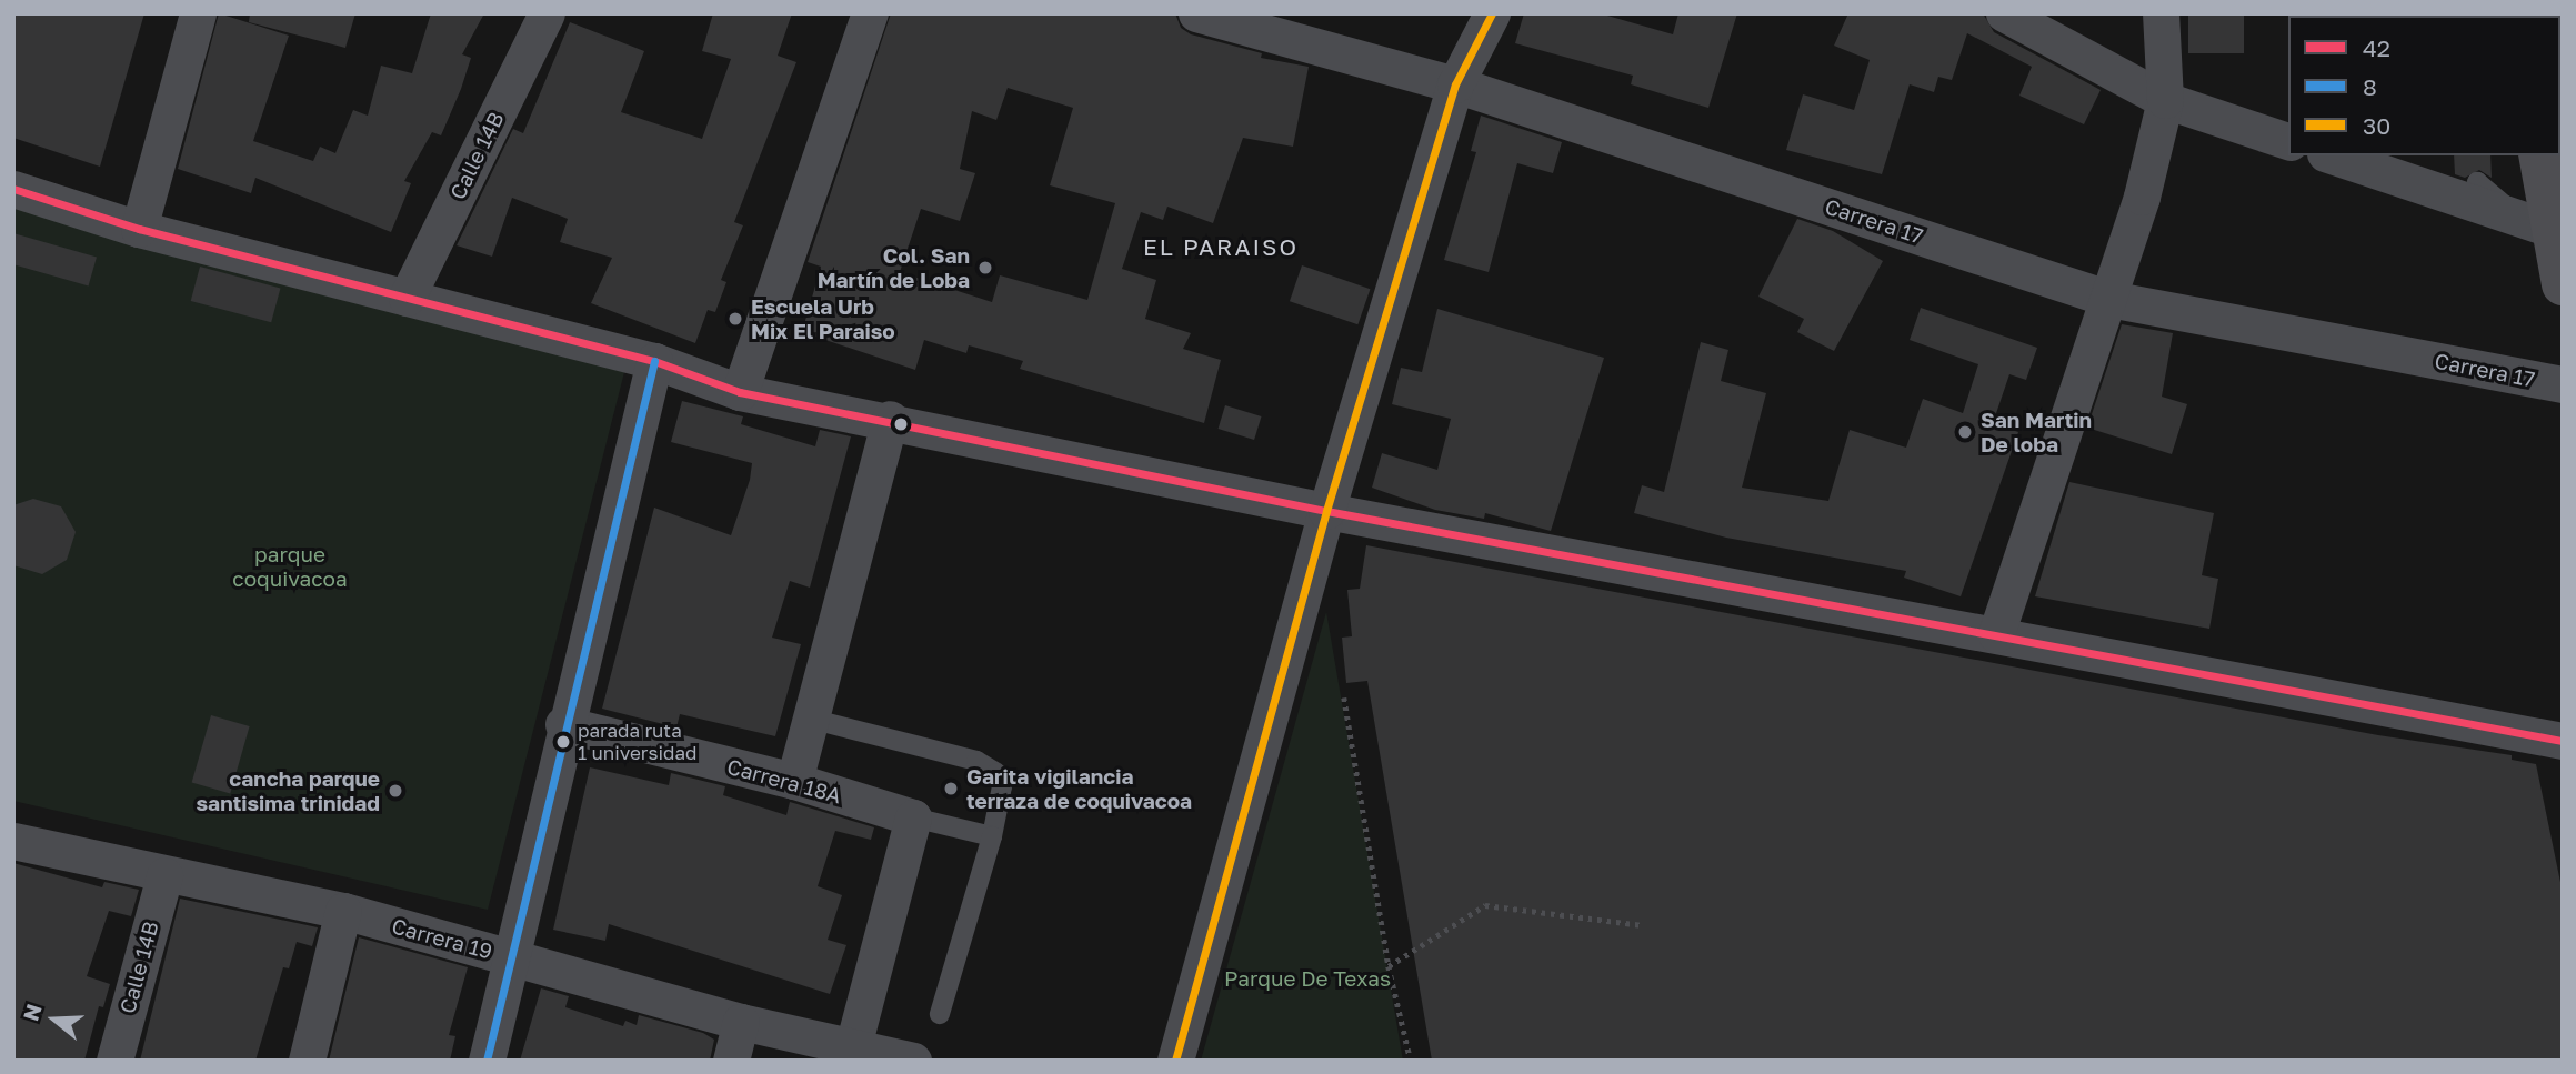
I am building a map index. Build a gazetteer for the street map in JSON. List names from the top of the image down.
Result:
{
  "streets": {
    "street": [
      "Calle 14B",
      "Carrera 17",
      "Carrera 18A",
      "Carrera 19"
    ]
  },
  "crossings": [
    ["Calle 14B", "Carrera 19"]
  ],
  "districts": ["EL PARAISO"],
  "parks": ["parque coquivacoa", "Parque De Texas"],
  "places": [
    "Col. San Martín de Loba",
    "Escuela Urb Mix El Paraiso",
    "San Martin De loba",
    "parada ruta 1 universidad",
    "Garita vigilancia terraza de coquivacoa",
    "cancha parque santisima trinidad"
  ],
  "lines": ["transit line 30", "transit line 42", "transit line 8"],
  "legend": ["42", "8", "30"],
  "north": "left"
}
